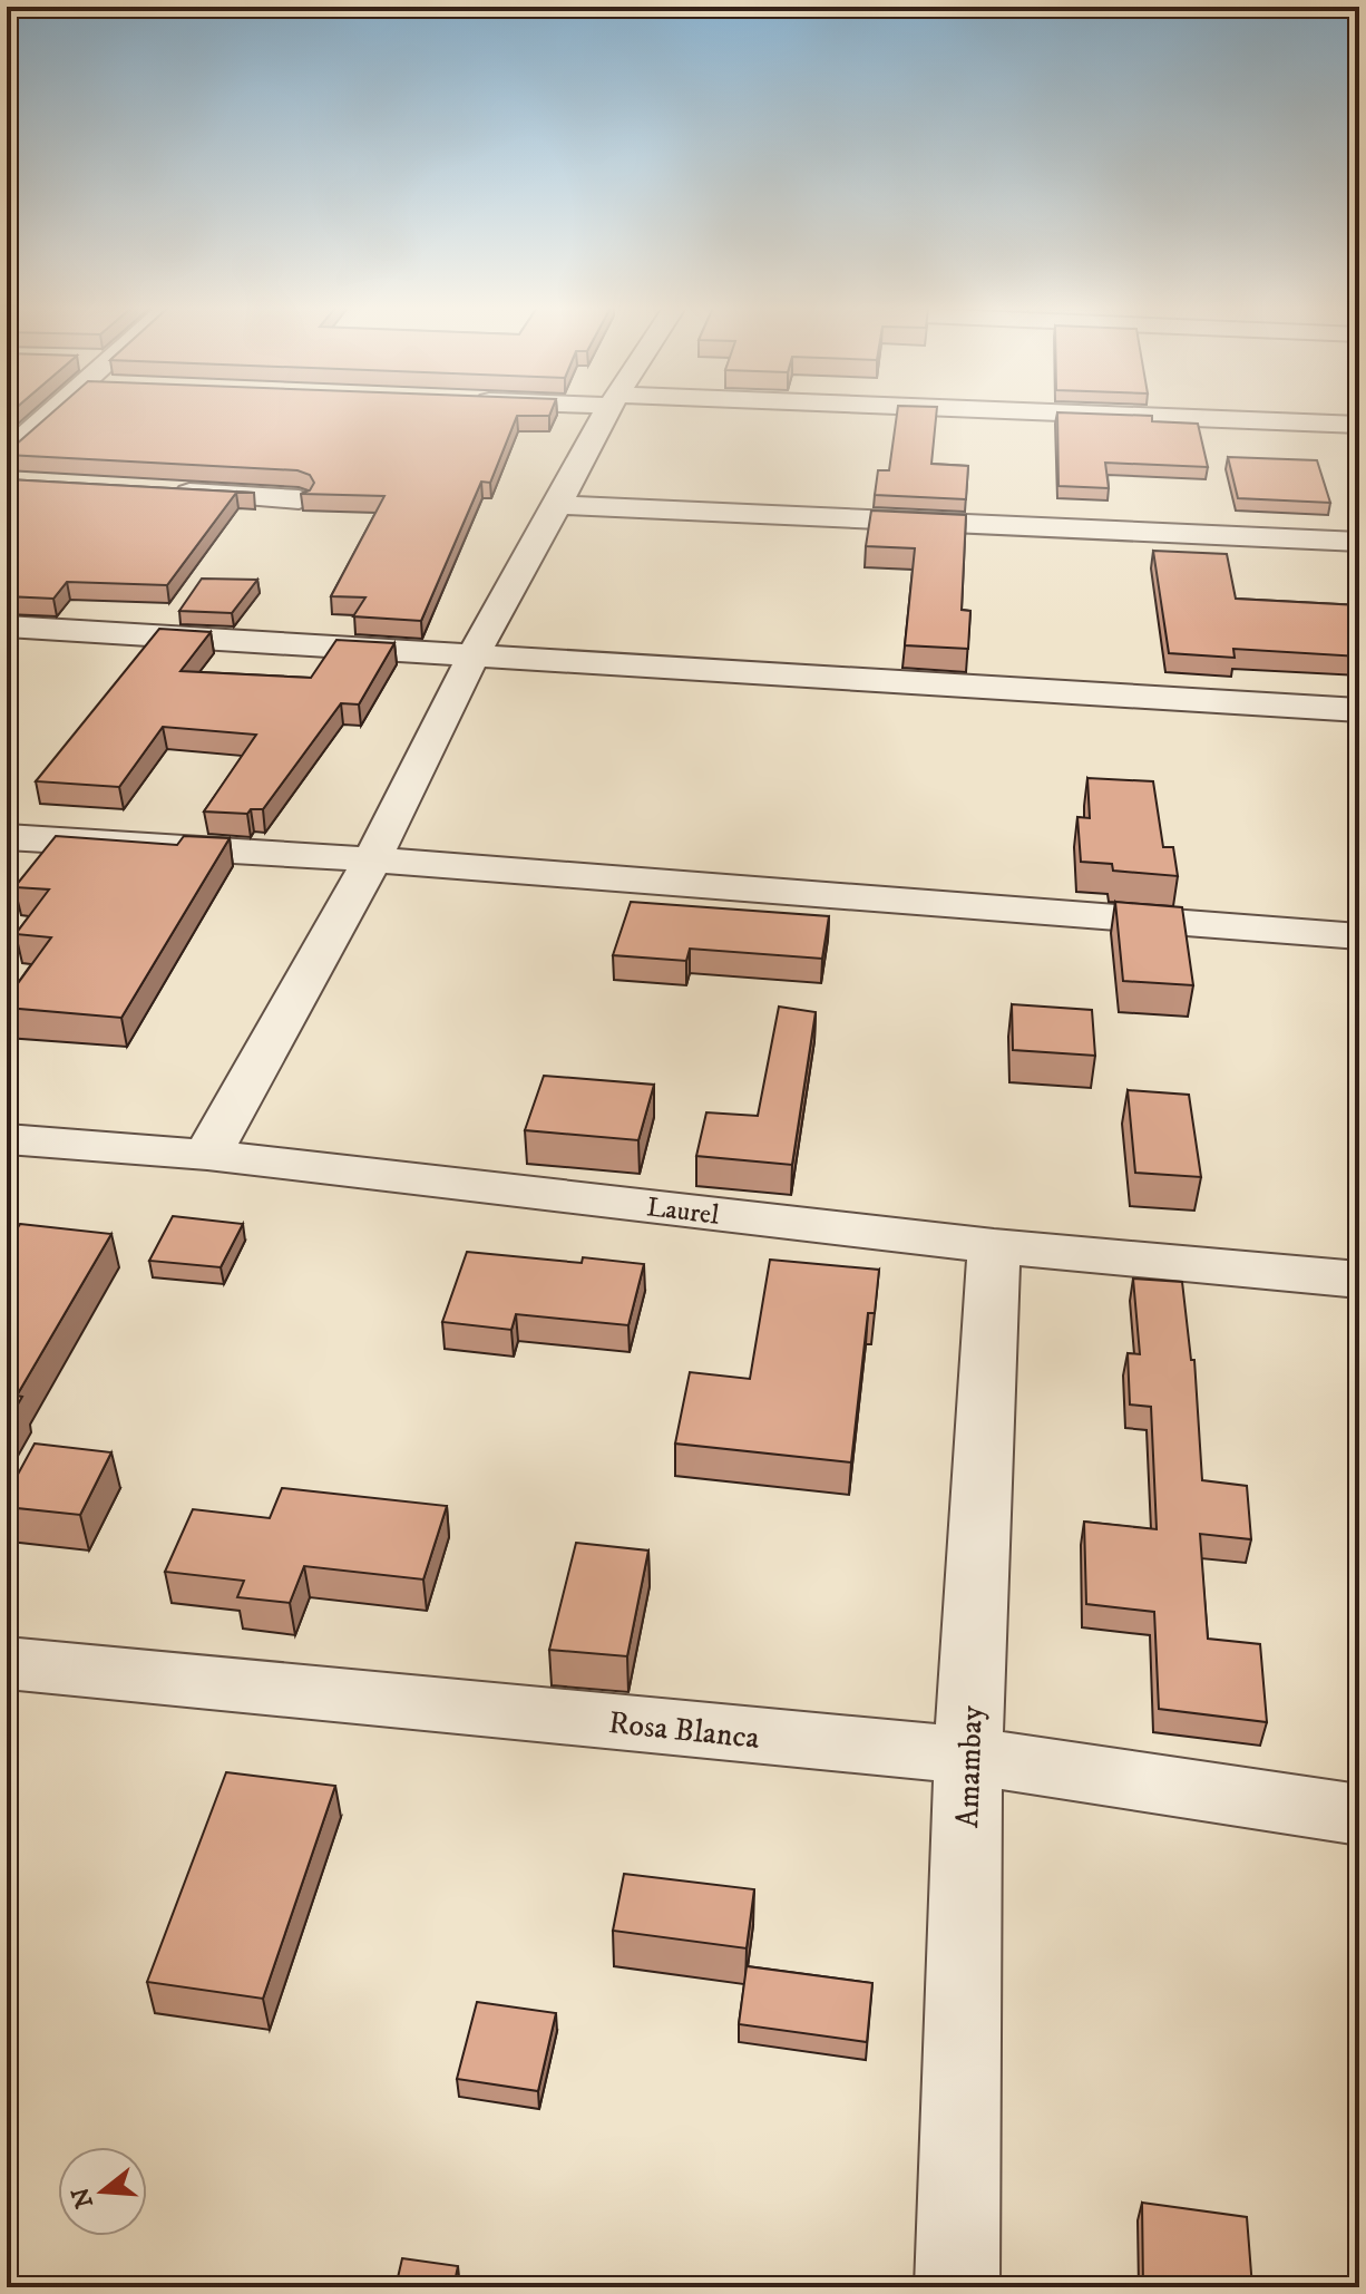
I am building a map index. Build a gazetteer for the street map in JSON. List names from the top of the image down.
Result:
{
  "streets": {
    "street": ["Laurel", "Rosa Blanca", "Amambay"]
  },
  "crossings": [
    ["Laurel", "Amambay"],
    ["Rosa Blanca", "Amambay"]
  ],
  "north": "left"
}
